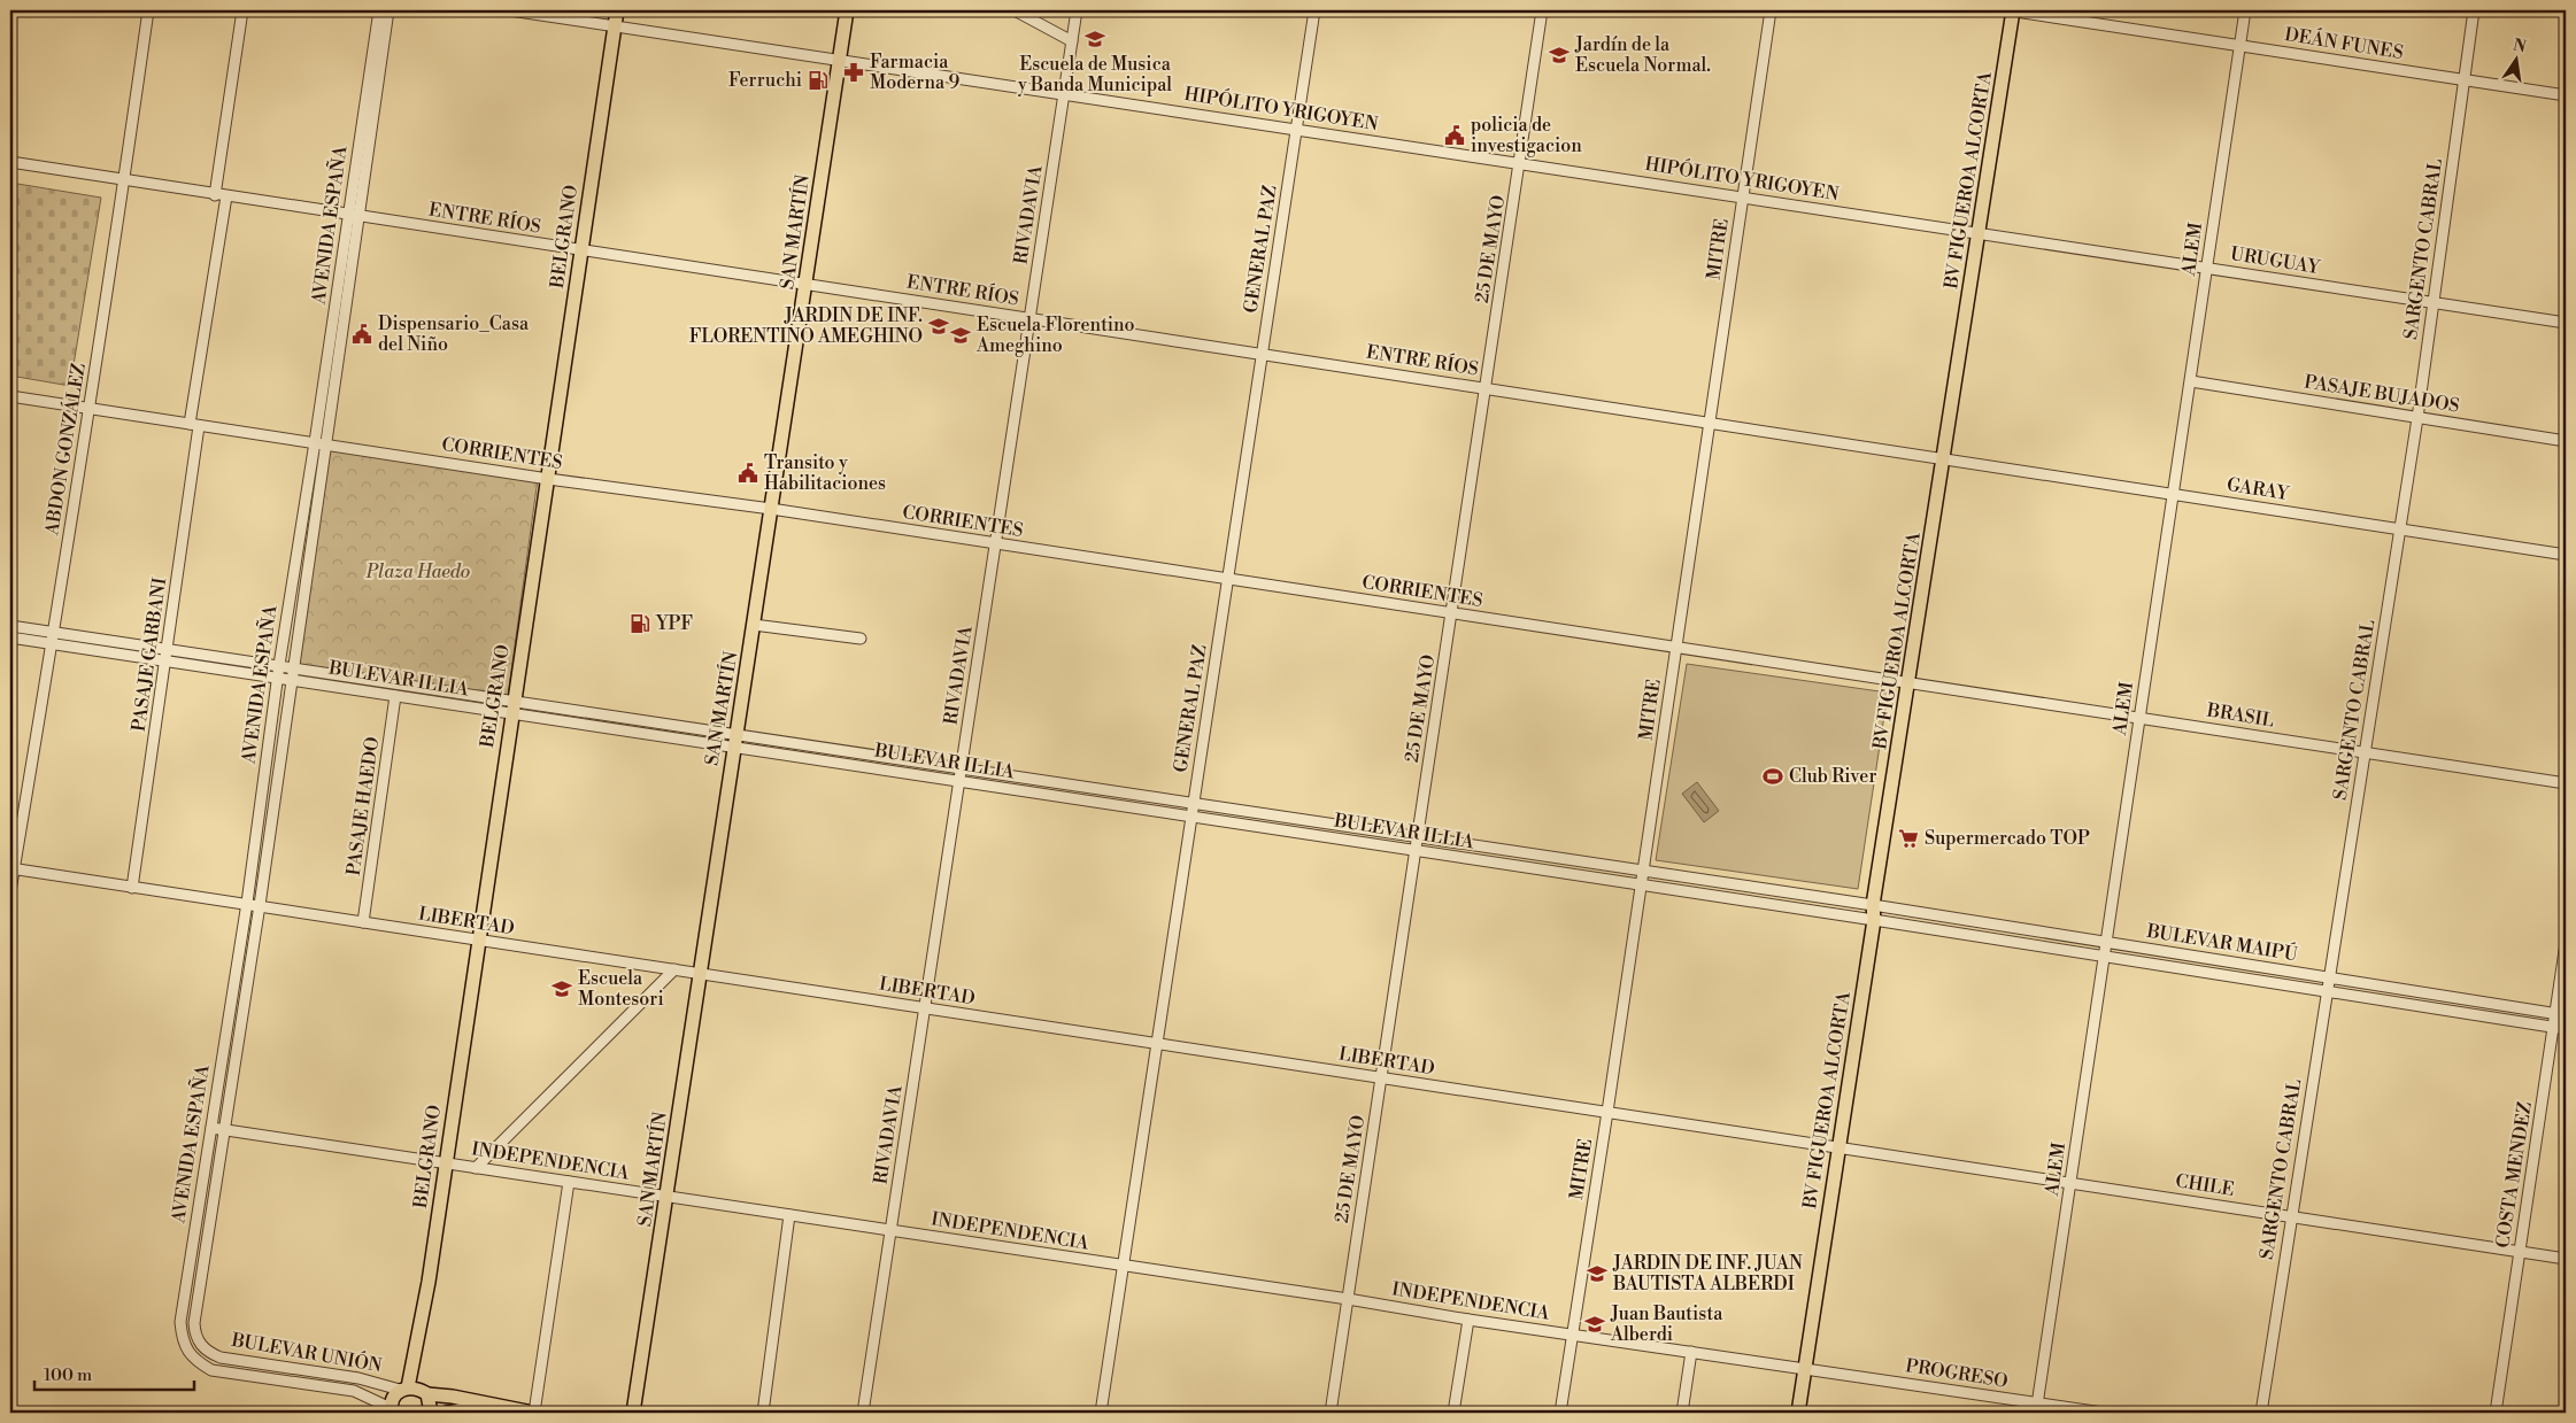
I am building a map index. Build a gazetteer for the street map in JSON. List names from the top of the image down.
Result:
{
  "streets": {
    "main road": ["BV FIGUEROA ALCORTA", "SAN MARTÍN", "BELGRANO"],
    "street": [
      "DEÁN FUNES",
      "HIPÓLITO YRIGOYEN",
      "RIVADAVIA",
      "ENTRE RÍOS",
      "AVENIDA ESPAÑA",
      "GENERAL PAZ",
      "25 DE MAYO",
      "MITRE",
      "ALEM",
      "SARGENTO CABRAL",
      "URUGUAY",
      "PASAJE BUJADOS",
      "ABDON GONZÁLEZ",
      "CORRIENTES",
      "GARAY",
      "PASAJE GARBANI",
      "BULEVAR ILLIA",
      "BRASIL",
      "PASAJE HAEDO",
      "LIBERTAD",
      "BULEVAR MAIPÚ",
      "INDEPENDENCIA",
      "COSTA MENDEZ",
      "CHILE",
      "BULEVAR UNIÓN",
      "PROGRESO"
    ]
  },
  "crossings": [
    ["DEÁN FUNES", "BV FIGUEROA ALCORTA"],
    ["DEÁN FUNES", "ALEM"],
    ["DEÁN FUNES", "SARGENTO CABRAL"],
    ["HIPÓLITO YRIGOYEN", "BV FIGUEROA ALCORTA"],
    ["HIPÓLITO YRIGOYEN", "RIVADAVIA"],
    ["HIPÓLITO YRIGOYEN", "SAN MARTÍN"],
    ["HIPÓLITO YRIGOYEN", "BELGRANO"],
    ["HIPÓLITO YRIGOYEN", "GENERAL PAZ"],
    ["HIPÓLITO YRIGOYEN", "25 DE MAYO"],
    ["HIPÓLITO YRIGOYEN", "MITRE"],
    ["HIPÓLITO YRIGOYEN", "URUGUAY"],
    ["BV FIGUEROA ALCORTA", "ENTRE RÍOS"],
    ["BV FIGUEROA ALCORTA", "URUGUAY"],
    ["BV FIGUEROA ALCORTA", "CORRIENTES"],
    ["BV FIGUEROA ALCORTA", "GARAY"],
    ["BV FIGUEROA ALCORTA", "BULEVAR ILLIA"],
    ["BV FIGUEROA ALCORTA", "BRASIL"],
    ["BV FIGUEROA ALCORTA", "LIBERTAD"],
    ["BV FIGUEROA ALCORTA", "BULEVAR MAIPÚ"],
    ["BV FIGUEROA ALCORTA", "INDEPENDENCIA"],
    ["BV FIGUEROA ALCORTA", "CHILE"],
    ["BV FIGUEROA ALCORTA", "PROGRESO"],
    ["RIVADAVIA", "ENTRE RÍOS"],
    ["RIVADAVIA", "CORRIENTES"],
    ["RIVADAVIA", "BULEVAR ILLIA"],
    ["RIVADAVIA", "LIBERTAD"],
    ["RIVADAVIA", "INDEPENDENCIA"],
    ["ENTRE RÍOS", "AVENIDA ESPAÑA"],
    ["ENTRE RÍOS", "SAN MARTÍN"],
    ["ENTRE RÍOS", "BELGRANO"],
    ["ENTRE RÍOS", "GENERAL PAZ"],
    ["ENTRE RÍOS", "25 DE MAYO"],
    ["ENTRE RÍOS", "MITRE"],
    ["ENTRE RÍOS", "ABDON GONZÁLEZ"],
    ["ENTRE RÍOS", "GARAY"],
    ["ENTRE RÍOS", "PASAJE GARBANI"],
    ["AVENIDA ESPAÑA", "CORRIENTES"],
    ["AVENIDA ESPAÑA", "BULEVAR ILLIA"],
    ["AVENIDA ESPAÑA", "LIBERTAD"],
    ["AVENIDA ESPAÑA", "INDEPENDENCIA"],
    ["AVENIDA ESPAÑA", "BULEVAR UNIÓN"],
    ["SAN MARTÍN", "CORRIENTES"],
    ["SAN MARTÍN", "BULEVAR ILLIA"],
    ["SAN MARTÍN", "LIBERTAD"],
    ["SAN MARTÍN", "INDEPENDENCIA"],
    ["BELGRANO", "CORRIENTES"],
    ["BELGRANO", "BULEVAR ILLIA"],
    ["BELGRANO", "LIBERTAD"],
    ["BELGRANO", "INDEPENDENCIA"],
    ["BELGRANO", "BULEVAR UNIÓN"],
    ["GENERAL PAZ", "CORRIENTES"],
    ["GENERAL PAZ", "BULEVAR ILLIA"],
    ["GENERAL PAZ", "LIBERTAD"],
    ["GENERAL PAZ", "INDEPENDENCIA"],
    ["25 DE MAYO", "CORRIENTES"],
    ["25 DE MAYO", "BULEVAR ILLIA"],
    ["25 DE MAYO", "LIBERTAD"],
    ["25 DE MAYO", "INDEPENDENCIA"],
    ["MITRE", "CORRIENTES"],
    ["MITRE", "BULEVAR ILLIA"],
    ["MITRE", "LIBERTAD"],
    ["MITRE", "INDEPENDENCIA"],
    ["ALEM", "URUGUAY"],
    ["ALEM", "PASAJE BUJADOS"],
    ["ALEM", "GARAY"],
    ["ALEM", "BRASIL"],
    ["ALEM", "BULEVAR MAIPÚ"],
    ["ALEM", "CHILE"],
    ["ALEM", "PROGRESO"],
    ["SARGENTO CABRAL", "URUGUAY"],
    ["SARGENTO CABRAL", "PASAJE BUJADOS"],
    ["SARGENTO CABRAL", "GARAY"],
    ["SARGENTO CABRAL", "BRASIL"],
    ["SARGENTO CABRAL", "BULEVAR MAIPÚ"],
    ["SARGENTO CABRAL", "CHILE"],
    ["ABDON GONZÁLEZ", "CORRIENTES"],
    ["ABDON GONZÁLEZ", "BULEVAR ILLIA"],
    ["ABDON GONZÁLEZ", "LIBERTAD"],
    ["CORRIENTES", "PASAJE GARBANI"],
    ["CORRIENTES", "BRASIL"],
    ["PASAJE GARBANI", "BULEVAR ILLIA"],
    ["PASAJE GARBANI", "LIBERTAD"],
    ["BULEVAR ILLIA", "PASAJE HAEDO"],
    ["BULEVAR ILLIA", "BULEVAR MAIPÚ"],
    ["PASAJE HAEDO", "LIBERTAD"],
    ["LIBERTAD", "CHILE"],
    ["BULEVAR MAIPÚ", "COSTA MENDEZ"],
    ["INDEPENDENCIA", "PROGRESO"],
    ["COSTA MENDEZ", "CHILE"]
  ],
  "parks": ["Plaza Haedo"],
  "places": {
    "school or university": [
      "Escuela de Musica y Banda Municipal",
      "Jardín de la Escuela Normal.",
      "JARDIN DE INF. FLORENTINO AMEGHINO",
      "Escuela Florentino Ameghino",
      "Escuela Montesori",
      "JARDIN DE INF. JUAN BAUTISTA ALBERDI",
      "Juan Bautista Alberdi"
    ],
    "pharmacy": ["Farmacia Moderna 9"],
    "fuel station": ["Ferruchi", "YPF"],
    "public building": ["policia de investigacion", "Dispensario_Casa del Niño", "Transito y Habilitaciones"],
    "sports": ["Club River"],
    "supermarket": ["Supermercado TOP"]
  },
  "scale_bar": "100 m",
  "north": "top"
}
